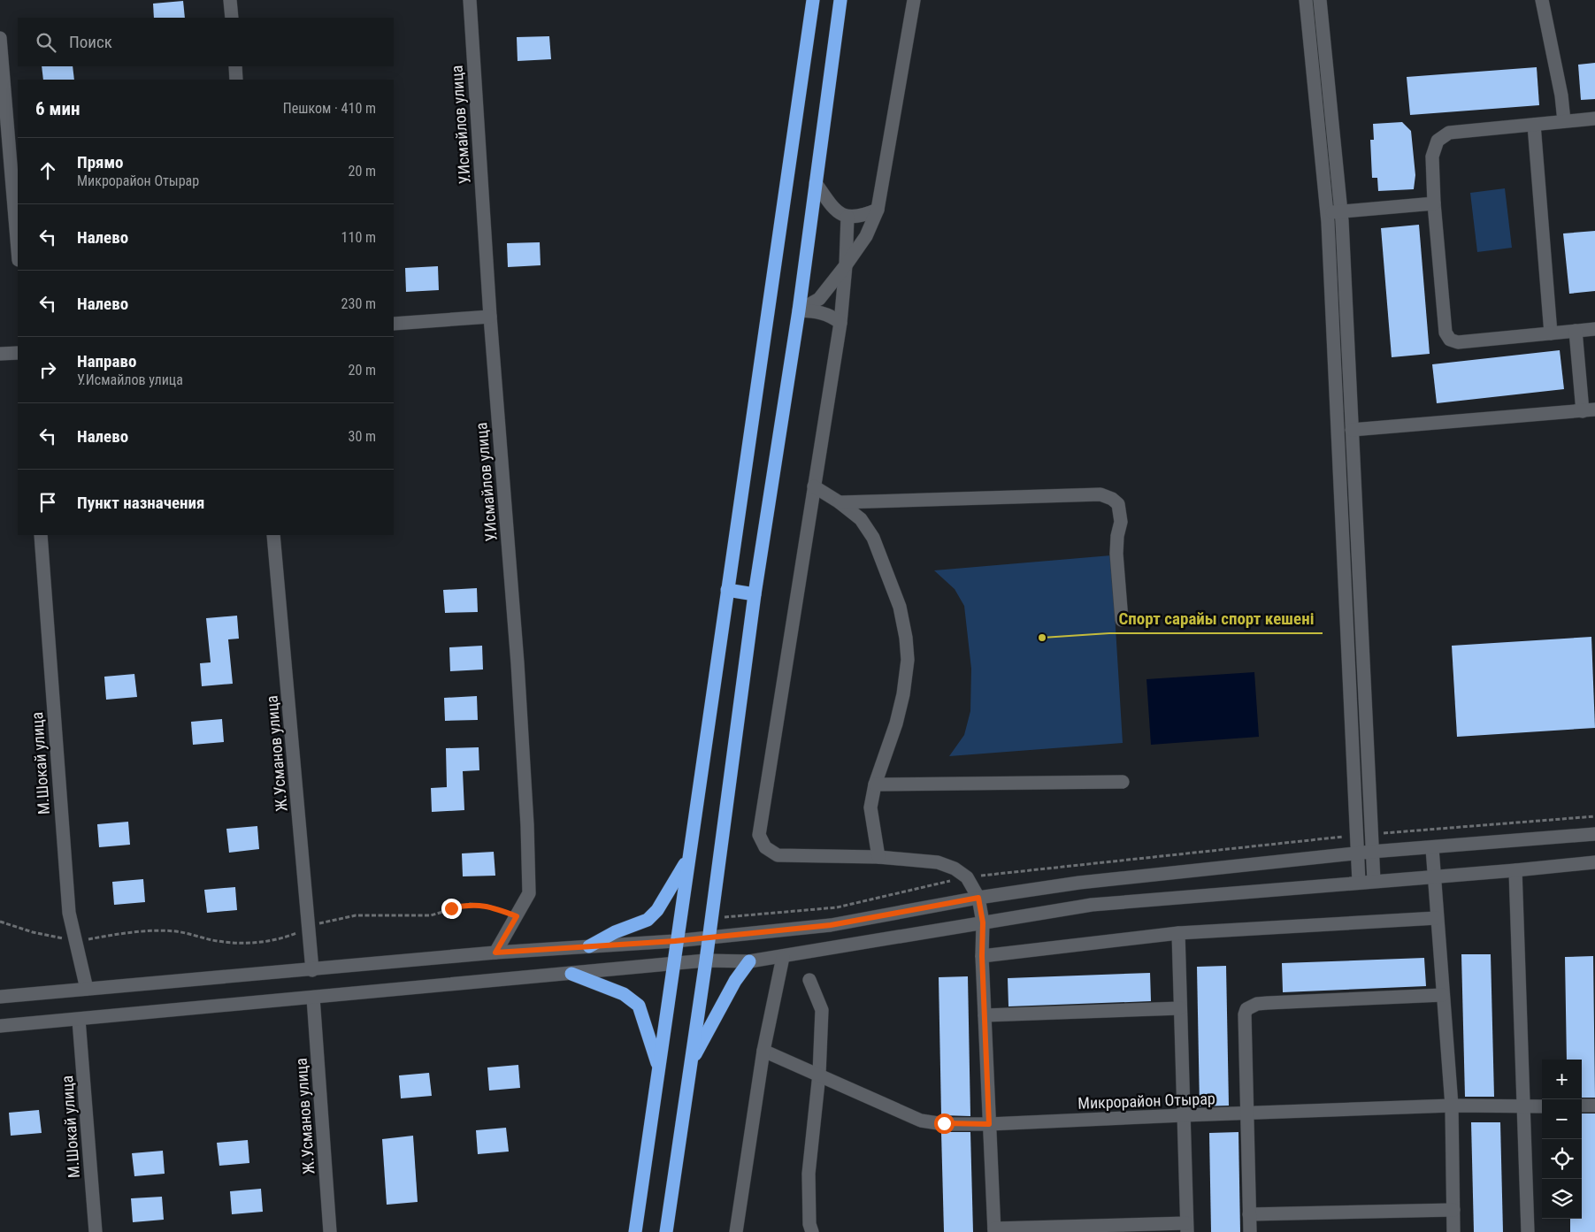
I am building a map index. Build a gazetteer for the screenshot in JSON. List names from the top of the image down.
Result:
{
  "streets": {
    "street": [
      "У.Исмайлов улица",
      "Ж.Усманов улица",
      "М.Шокай улица",
      "Микрорайон Отырар"
    ]
  },
  "places": ["Спорт сарайы спорт кешені"],
  "page": {
    "search": "Поиск",
    "heading": ["6 мин", "Пешком · 410 m"],
    "list": [
      ["Прямо", "Микрорайон Отырар", "20 m"],
      ["Налево", "110 m"],
      ["Налево", "230 m"],
      ["Направо", "У.Исмайлов улица", "20 m"],
      ["Налево", "30 m"],
      "Пункт назначения"
    ],
    "map_buttons": ["+", "−"]
  }
}
